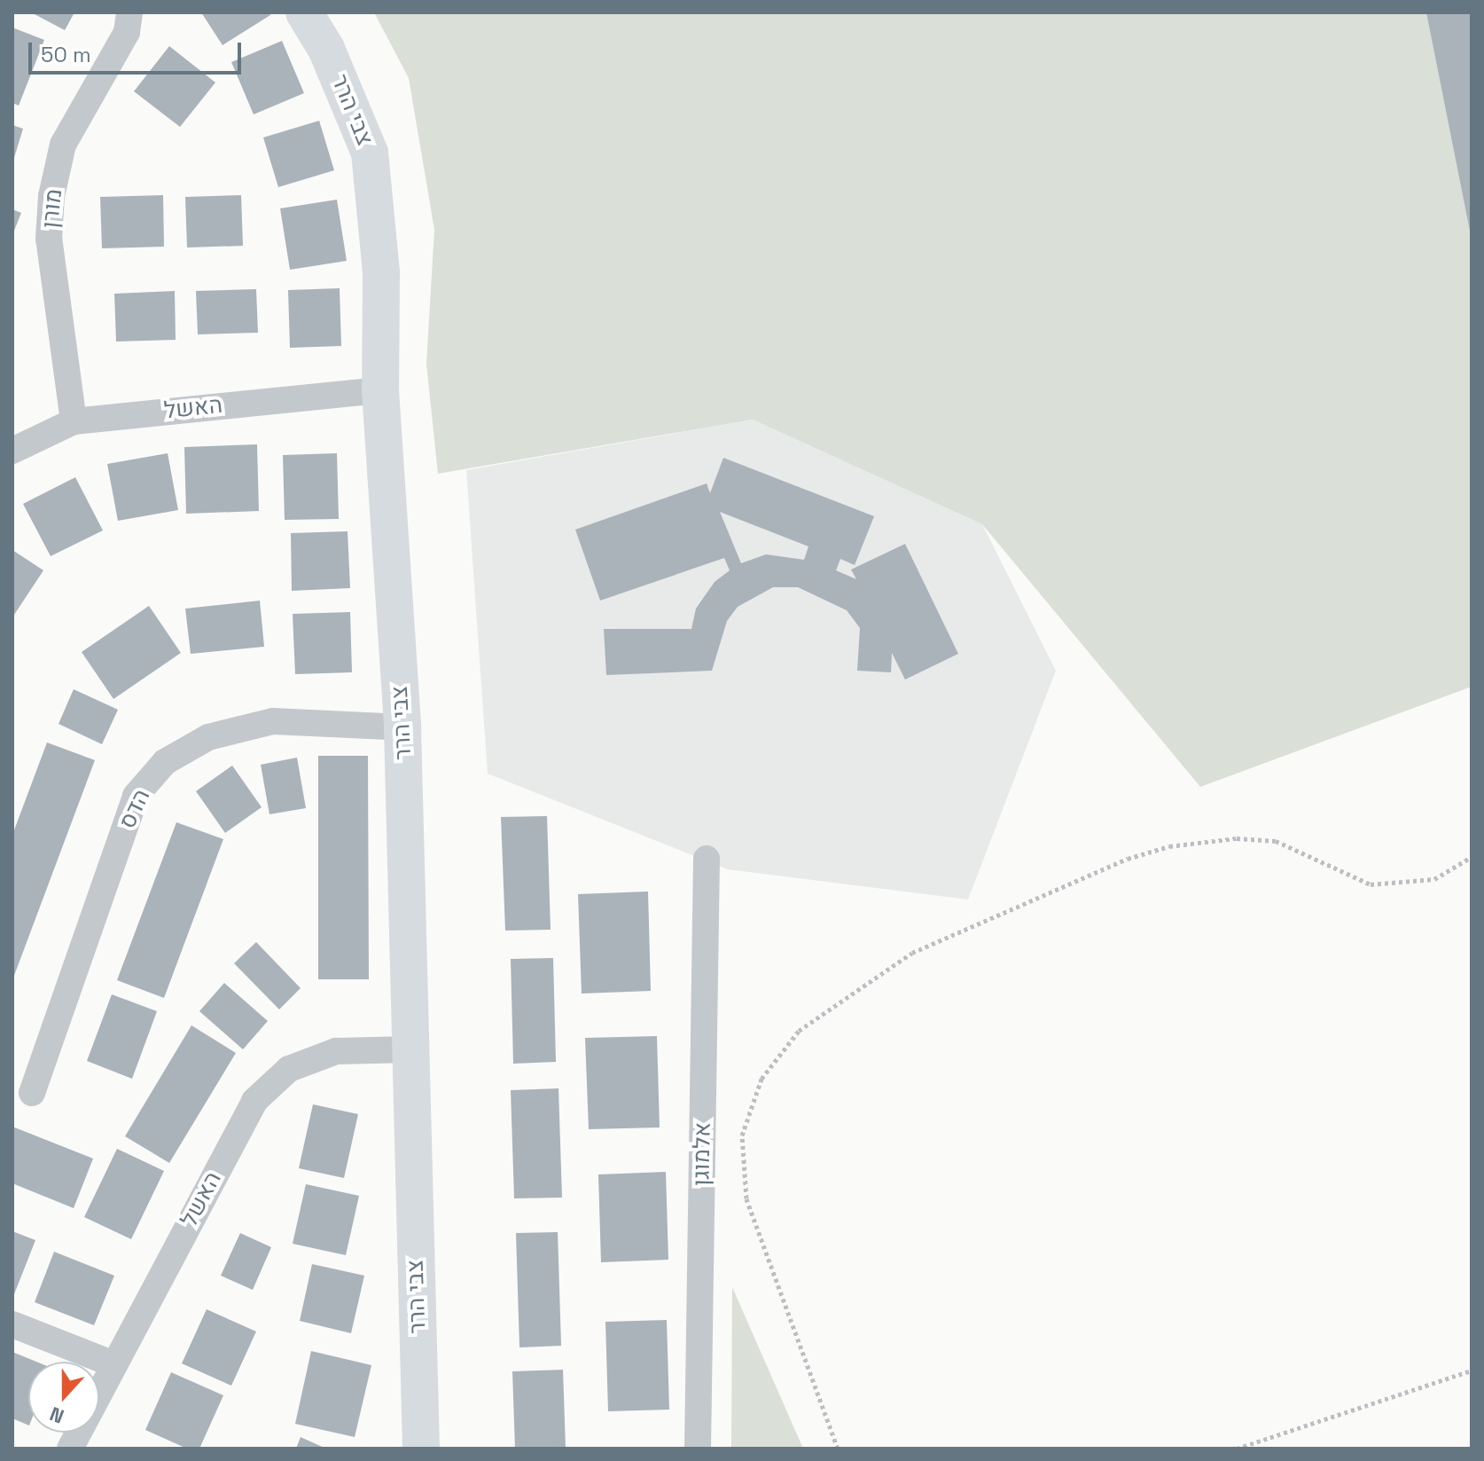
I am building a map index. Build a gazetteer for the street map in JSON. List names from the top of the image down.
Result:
{
  "streets": {
    "street": [
      "צבי הרר",
      "מורן",
      "האשל",
      "הדס",
      "אלמוגן"
    ]
  },
  "crossings": [
    ["צבי הרר", "האשל"],
    ["צבי הרר", "הדס"],
    ["מורן", "האשל"]
  ],
  "scale_bar": "50 m",
  "north": "bottom"
}
